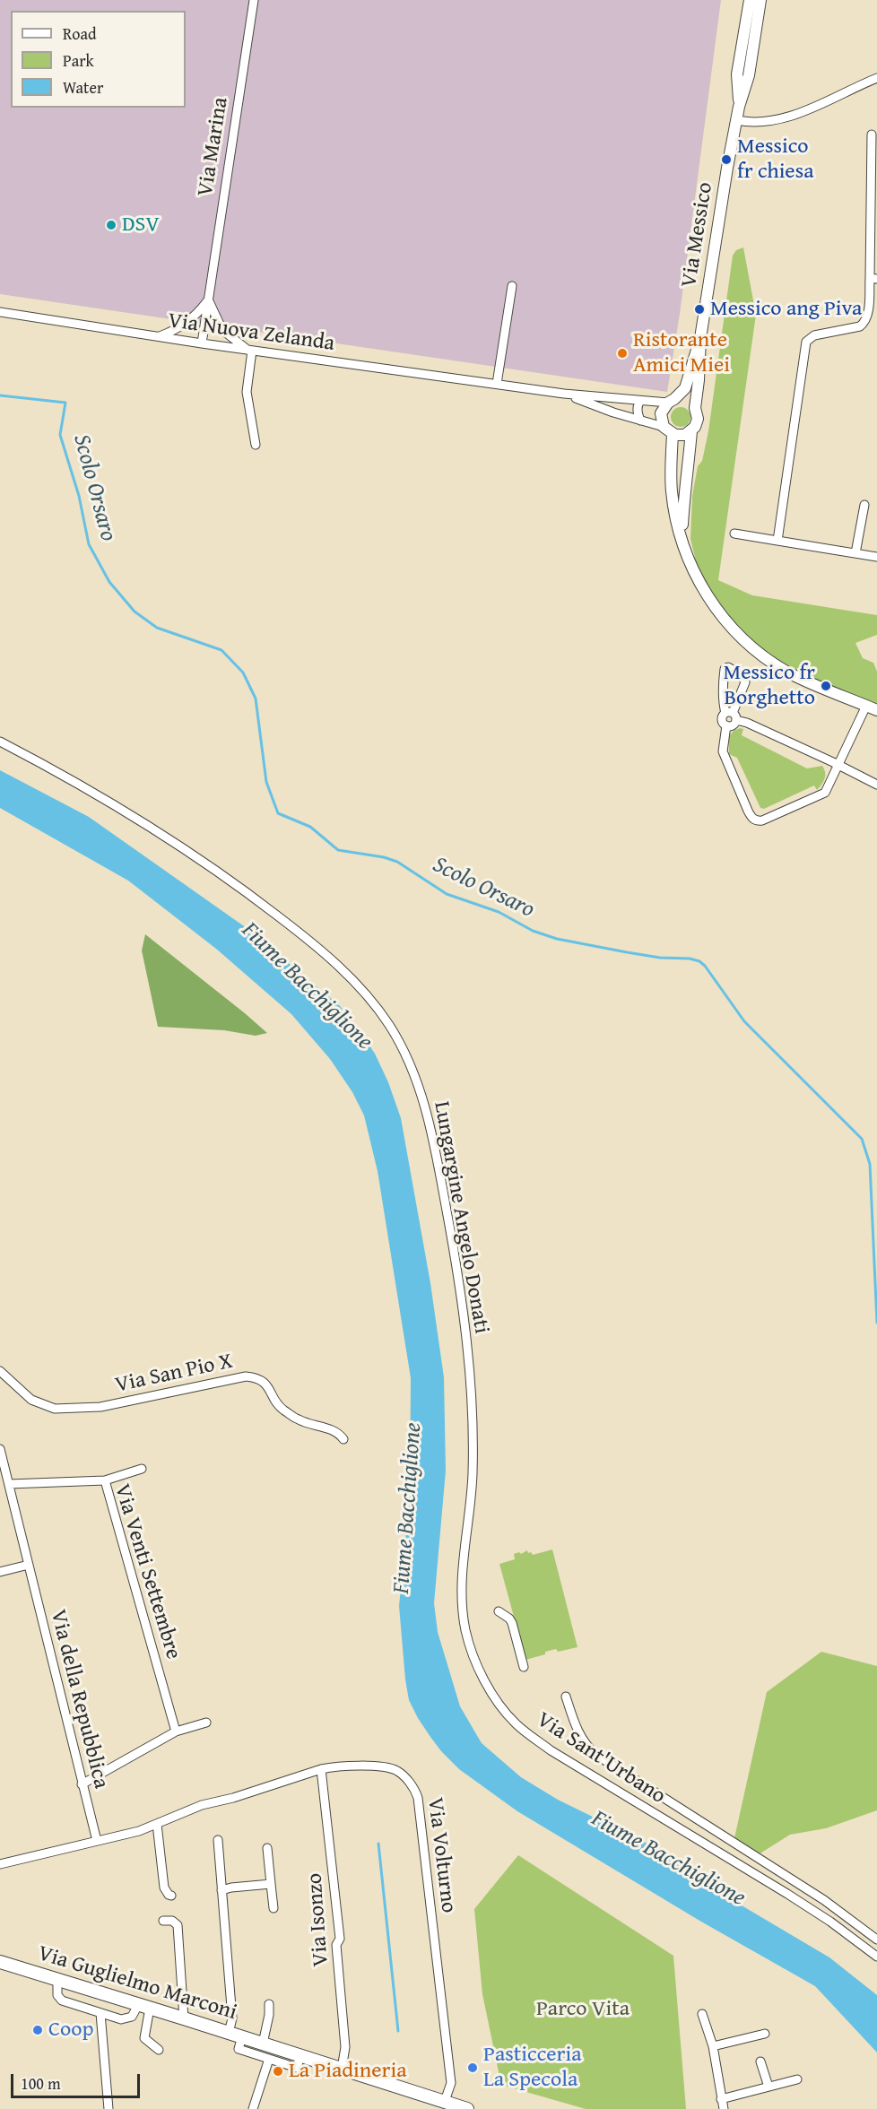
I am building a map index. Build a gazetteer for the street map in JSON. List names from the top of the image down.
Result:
{
  "streets": {
    "main road": ["Via Guglielmo Marconi"],
    "street": [
      "Via Marina",
      "Via Messico",
      "Via Nuova Zelanda",
      "Lungargine Angelo Donati",
      "Via San Pio X",
      "Via Venti Settembre",
      "Via della Repubblica",
      "Via Sant'Urbano",
      "Via Volturno",
      "Via Isonzo"
    ]
  },
  "crossings": [
    ["Via Marina", "Via Nuova Zelanda"],
    ["Via Messico", "Via Nuova Zelanda"],
    ["Lungargine Angelo Donati", "Via Sant'Urbano"],
    ["Via Venti Settembre", "Via della Repubblica"],
    ["Via della Repubblica", "Via Volturno"],
    ["Via Volturno", "Via Isonzo"],
    ["Via Volturno", "Via Guglielmo Marconi"],
    ["Via Isonzo", "Via Guglielmo Marconi"]
  ],
  "water": ["Scolo Orsaro", "Fiume Bacchiglione"],
  "parks": ["Parco Vita"],
  "places": [
    "Messico fr chiesa",
    "DSV",
    "Messico ang Piva",
    "Ristorante Amici Miei",
    "Messico fr Borghetto",
    "Coop",
    "Pasticceria La Specola",
    "La Piadineria"
  ],
  "legend": ["Road", "Park", "Water"],
  "scale_bar": "100 m"
}
